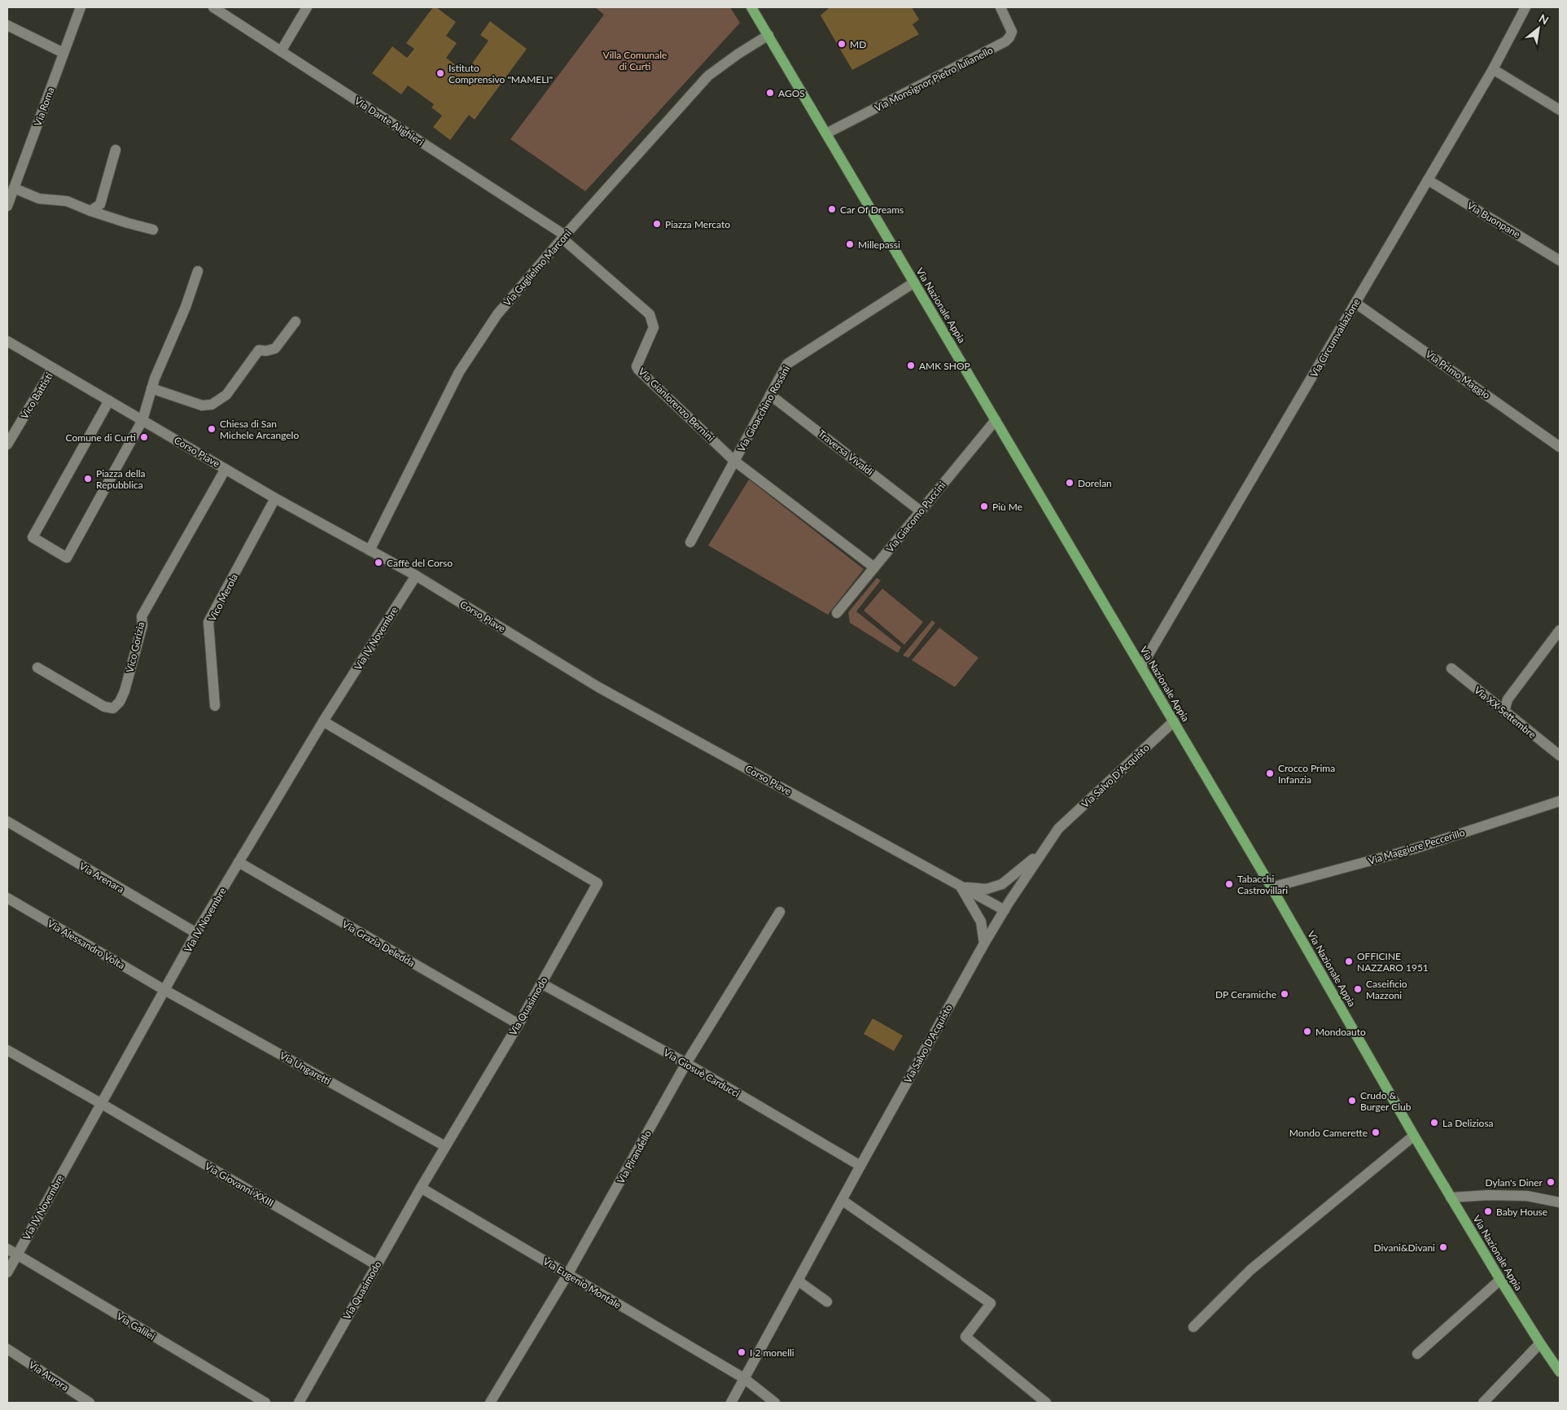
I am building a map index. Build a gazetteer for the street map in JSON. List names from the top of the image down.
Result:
{
  "streets": {
    "main road": ["Via Nazionale Appia"],
    "street": [
      "Via Monsignor Pietro Iulianello",
      "Via Roma",
      "Via Dante Alighieri",
      "Via Buonpane",
      "Via Guglielmo Marconi",
      "Via Circumvallazione",
      "Via Primo Maggio",
      "Vico Battisti",
      "Via Gianlorenzo Bernini",
      "Via Gioacchino Rossini",
      "Corso Piave",
      "Traversa Vivaldi",
      "Via Giacomo Puccini",
      "Vico Merola",
      "Via IV Novembre",
      "Vico Gorizia",
      "Via XX Settembre",
      "Via Salvo D'Acquisto",
      "Via Maggiore Peccerillo",
      "Via Arenara",
      "Via Grazia Deledda",
      "Via Alessandro Volta",
      "Via Quasimodo",
      "Via Ungaretti",
      "Via Giosuè Carducci",
      "Via Pirandello",
      "Via Giovanni XXIII",
      "Via Eugenio Montale",
      "Via Galilei",
      "Via Aurora"
    ]
  },
  "crossings": [
    ["Via Monsignor Pietro Iulianello", "Via Nazionale Appia"],
    ["Via Dante Alighieri", "Via Guglielmo Marconi"],
    ["Via Dante Alighieri", "Via Gianlorenzo Bernini"],
    ["Via Buonpane", "Via Circumvallazione"],
    ["Via Guglielmo Marconi", "Via Nazionale Appia"],
    ["Via Guglielmo Marconi", "Via Gianlorenzo Bernini"],
    ["Via Guglielmo Marconi", "Corso Piave"],
    ["Via Nazionale Appia", "Via Circumvallazione"],
    ["Via Nazionale Appia", "Via Gioacchino Rossini"],
    ["Via Nazionale Appia", "Via Giacomo Puccini"],
    ["Via Nazionale Appia", "Via Salvo D'Acquisto"],
    ["Via Nazionale Appia", "Via Maggiore Peccerillo"],
    ["Via Circumvallazione", "Via Primo Maggio"],
    ["Vico Battisti", "Corso Piave"],
    ["Via Gianlorenzo Bernini", "Via Gioacchino Rossini"],
    ["Via Gioacchino Rossini", "Traversa Vivaldi"],
    ["Corso Piave", "Vico Merola"],
    ["Corso Piave", "Via IV Novembre"],
    ["Corso Piave", "Vico Gorizia"],
    ["Corso Piave", "Via Salvo D'Acquisto"],
    ["Traversa Vivaldi", "Via Giacomo Puccini"],
    ["Via IV Novembre", "Via Arenara"],
    ["Via IV Novembre", "Via Grazia Deledda"],
    ["Via IV Novembre", "Via Alessandro Volta"],
    ["Via IV Novembre", "Via Quasimodo"],
    ["Via IV Novembre", "Via Ungaretti"],
    ["Via IV Novembre", "Via Giovanni XXIII"],
    ["Via IV Novembre", "Via Galilei"],
    ["Via Salvo D'Acquisto", "Via Giosuè Carducci"],
    ["Via Salvo D'Acquisto", "Via Eugenio Montale"],
    ["Via Grazia Deledda", "Via Quasimodo"],
    ["Via Alessandro Volta", "Via Ungaretti"],
    ["Via Quasimodo", "Via Ungaretti"],
    ["Via Quasimodo", "Via Giosuè Carducci"],
    ["Via Quasimodo", "Via Giovanni XXIII"],
    ["Via Quasimodo", "Via Eugenio Montale"],
    ["Via Giosuè Carducci", "Via Pirandello"],
    ["Via Pirandello", "Via Eugenio Montale"]
  ],
  "parks": ["Villa Comunale di Curti"],
  "places": [
    "MD",
    "Istituto Comprensivo \"MAMELI\"",
    "AGOS",
    "Car Of Dreams",
    "Piazza Mercato",
    "Millepassi",
    "AMK SHOP",
    "Chiesa di San Michele Arcangelo",
    "Comune di Curti",
    "Piazza della Repubblica",
    "Dorelan",
    "Più Me",
    "Caffè del Corso",
    "Crocco Prima Infanzia",
    "Tabacchi Castrovillari",
    "OFFICINE NAZZARO 1951",
    "Caseificio Mazzoni",
    "DP Ceramiche",
    "Mondoauto",
    "Crudo & Burger Club",
    "La Deliziosa",
    "Mondo Camerette",
    "Dylan's Diner",
    "Baby House",
    "Divani&Divani",
    "I 2 monelli"
  ],
  "north": "top right"
}
